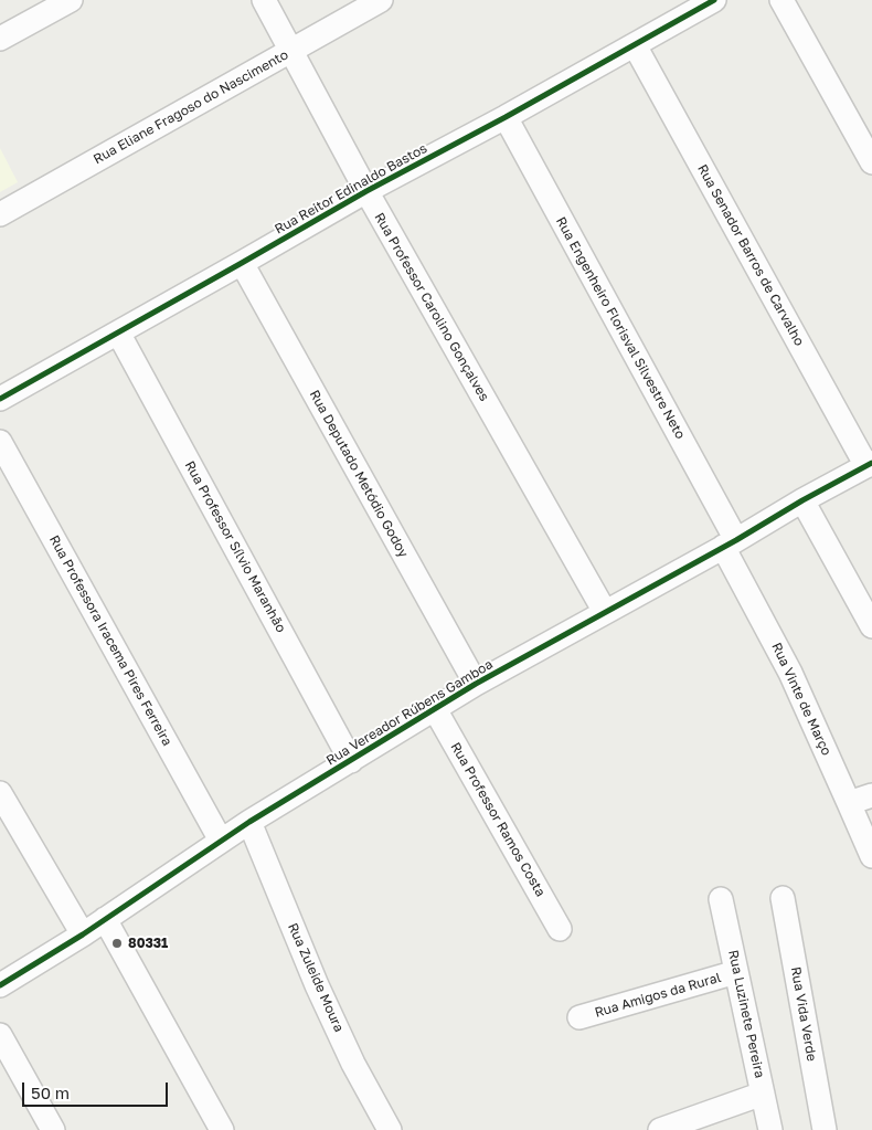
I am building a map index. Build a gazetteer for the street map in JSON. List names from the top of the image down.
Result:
{
  "streets": {
    "street": [
      "Rua Eliane Fragoso do Nascimento",
      "Rua Reitor Edinaldo Bastos",
      "Rua Senador Barros de Carvalho",
      "Rua Professor Carolino Gonçalves",
      "Rua Engenheiro Florisval Silvestre Neto",
      "Rua Deputado Metódio Godoy",
      "Rua Professor Sílvio Maranhão",
      "Rua Professora Iracema Pires Ferreira",
      "Rua Vinte de Março",
      "Rua Vereador Rúbens Gamboa",
      "Rua Professor Ramos Costa",
      "Rua Zuleide Moura",
      "Rua Amigos da Rural",
      "Rua Luzinete Pereira",
      "Rua Vida Verde"
    ]
  },
  "crossings": [
    ["Rua Eliane Fragoso do Nascimento", "Rua Professor Carolino Gonçalves"],
    ["Rua Reitor Edinaldo Bastos", "Rua Senador Barros de Carvalho"],
    ["Rua Reitor Edinaldo Bastos", "Rua Professor Carolino Gonçalves"],
    ["Rua Reitor Edinaldo Bastos", "Rua Engenheiro Florisval Silvestre Neto"],
    ["Rua Reitor Edinaldo Bastos", "Rua Deputado Metódio Godoy"],
    ["Rua Reitor Edinaldo Bastos", "Rua Professor Sílvio Maranhão"],
    ["Rua Senador Barros de Carvalho", "Rua Vereador Rúbens Gamboa"],
    ["Rua Professor Carolino Gonçalves", "Rua Vereador Rúbens Gamboa"],
    ["Rua Engenheiro Florisval Silvestre Neto", "Rua Vinte de Março"],
    ["Rua Engenheiro Florisval Silvestre Neto", "Rua Vereador Rúbens Gamboa"],
    ["Rua Deputado Metódio Godoy", "Rua Vereador Rúbens Gamboa"],
    ["Rua Professor Sílvio Maranhão", "Rua Vereador Rúbens Gamboa"],
    ["Rua Professora Iracema Pires Ferreira", "Rua Vereador Rúbens Gamboa"],
    ["Rua Vinte de Março", "Rua Vereador Rúbens Gamboa"],
    ["Rua Vereador Rúbens Gamboa", "Rua Professor Ramos Costa"],
    ["Rua Vereador Rúbens Gamboa", "Rua Zuleide Moura"],
    ["Rua Amigos da Rural", "Rua Luzinete Pereira"]
  ],
  "places": ["80331"],
  "scale_bar": "50 m"
}
